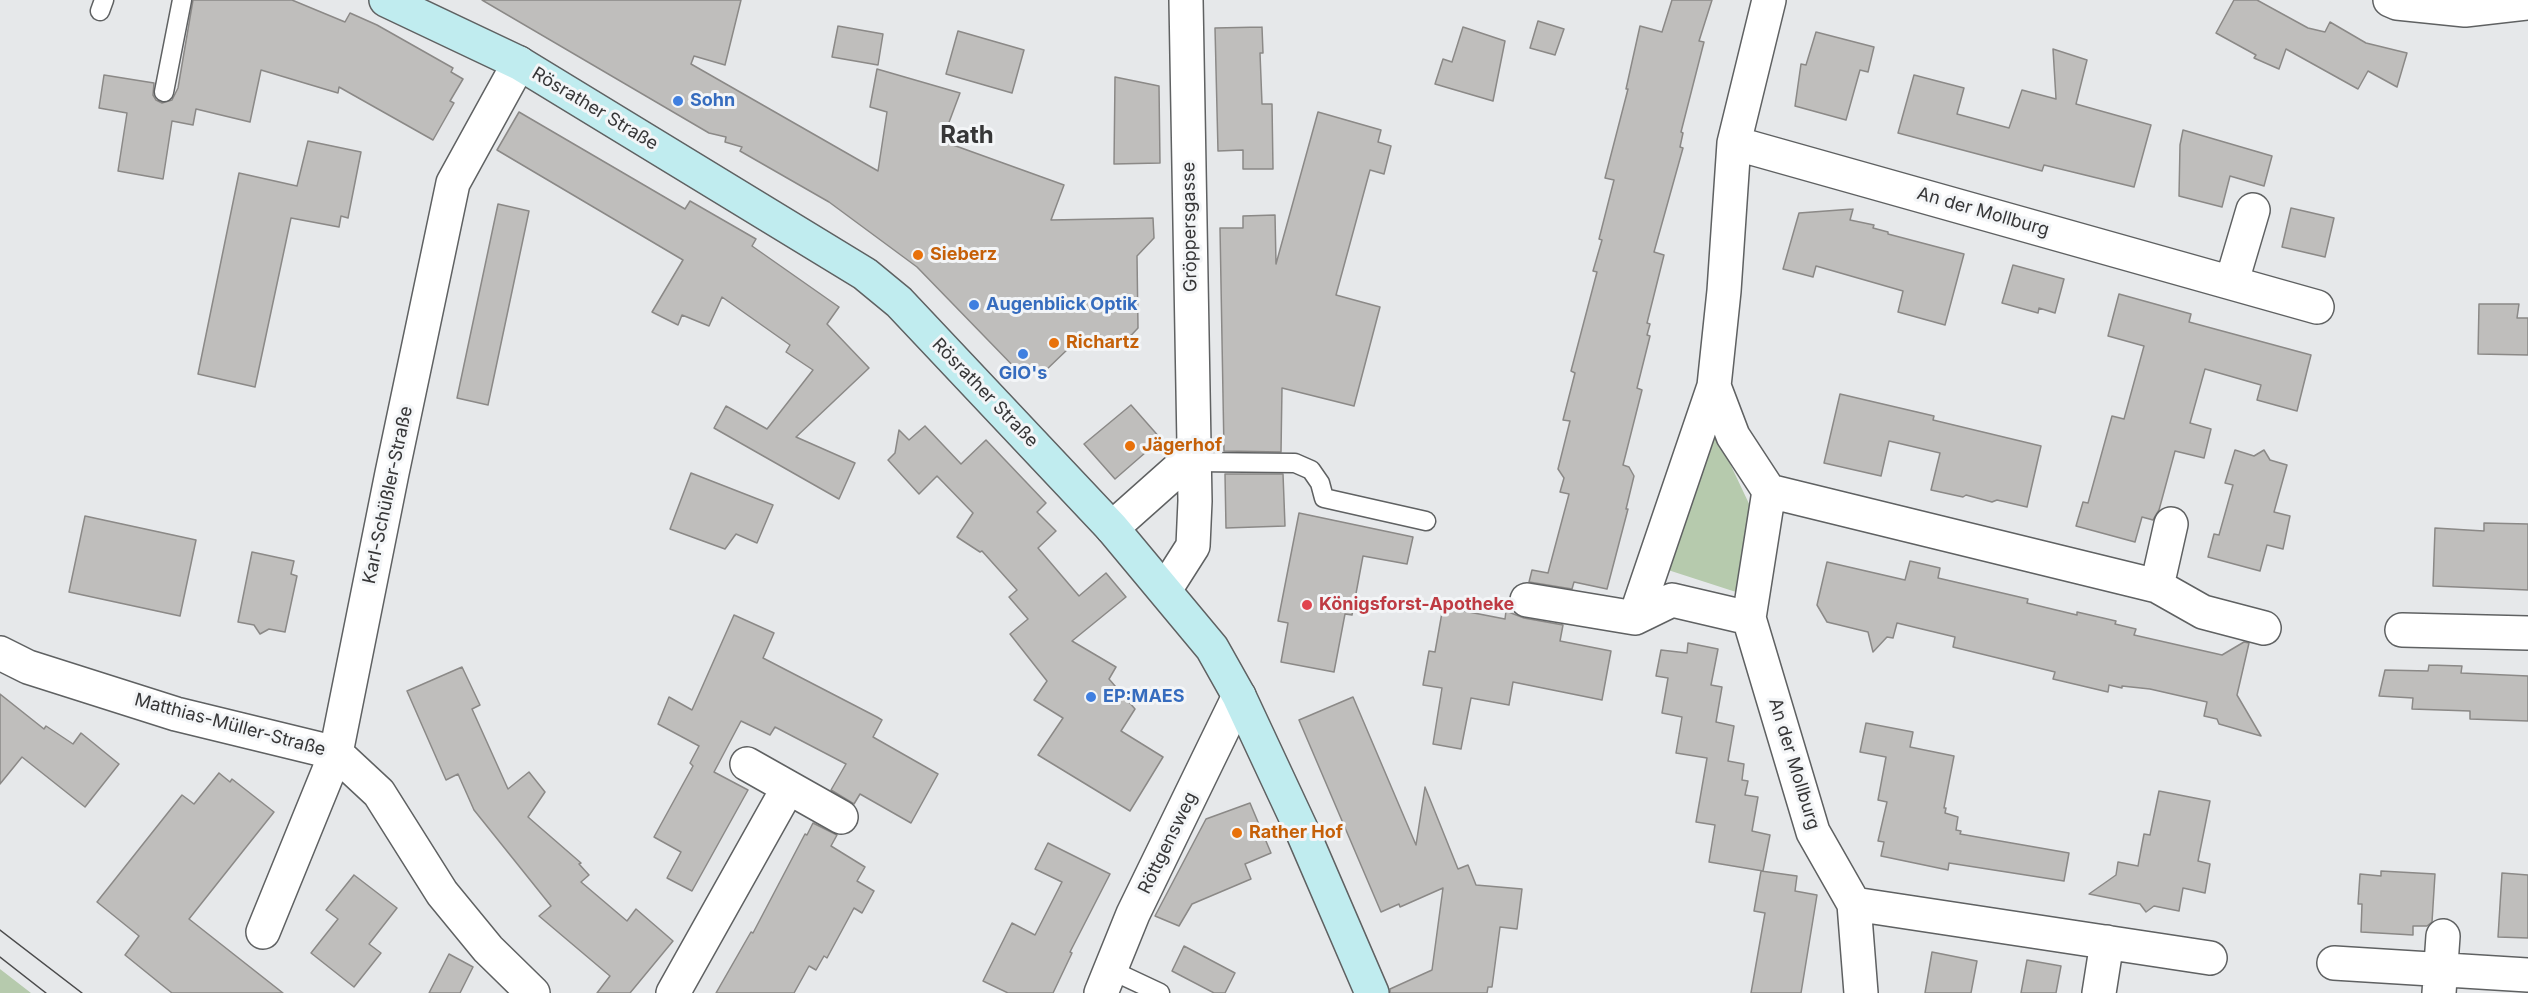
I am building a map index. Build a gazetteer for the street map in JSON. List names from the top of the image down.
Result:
{
  "streets": {
    "main road": ["Rösrather Straße"],
    "street": [
      "An der Mollburg",
      "Gröppersgasse",
      "Karl-Schüßler-Straße",
      "Matthias-Müller-Straße",
      "Röttgensweg"
    ]
  },
  "crossings": [
    ["Rösrather Straße", "Gröppersgasse"],
    ["Rösrather Straße", "Karl-Schüßler-Straße"],
    ["Rösrather Straße", "Röttgensweg"],
    ["Karl-Schüßler-Straße", "Matthias-Müller-Straße"]
  ],
  "districts": ["Rath"],
  "places": [
    "Sohn",
    "Sieberz",
    "Augenblick Optik",
    "Richartz",
    "GIO's",
    "Jägerhof",
    "Königsforst-Apotheke",
    "EP:MAES",
    "Rather Hof"
  ]
}
